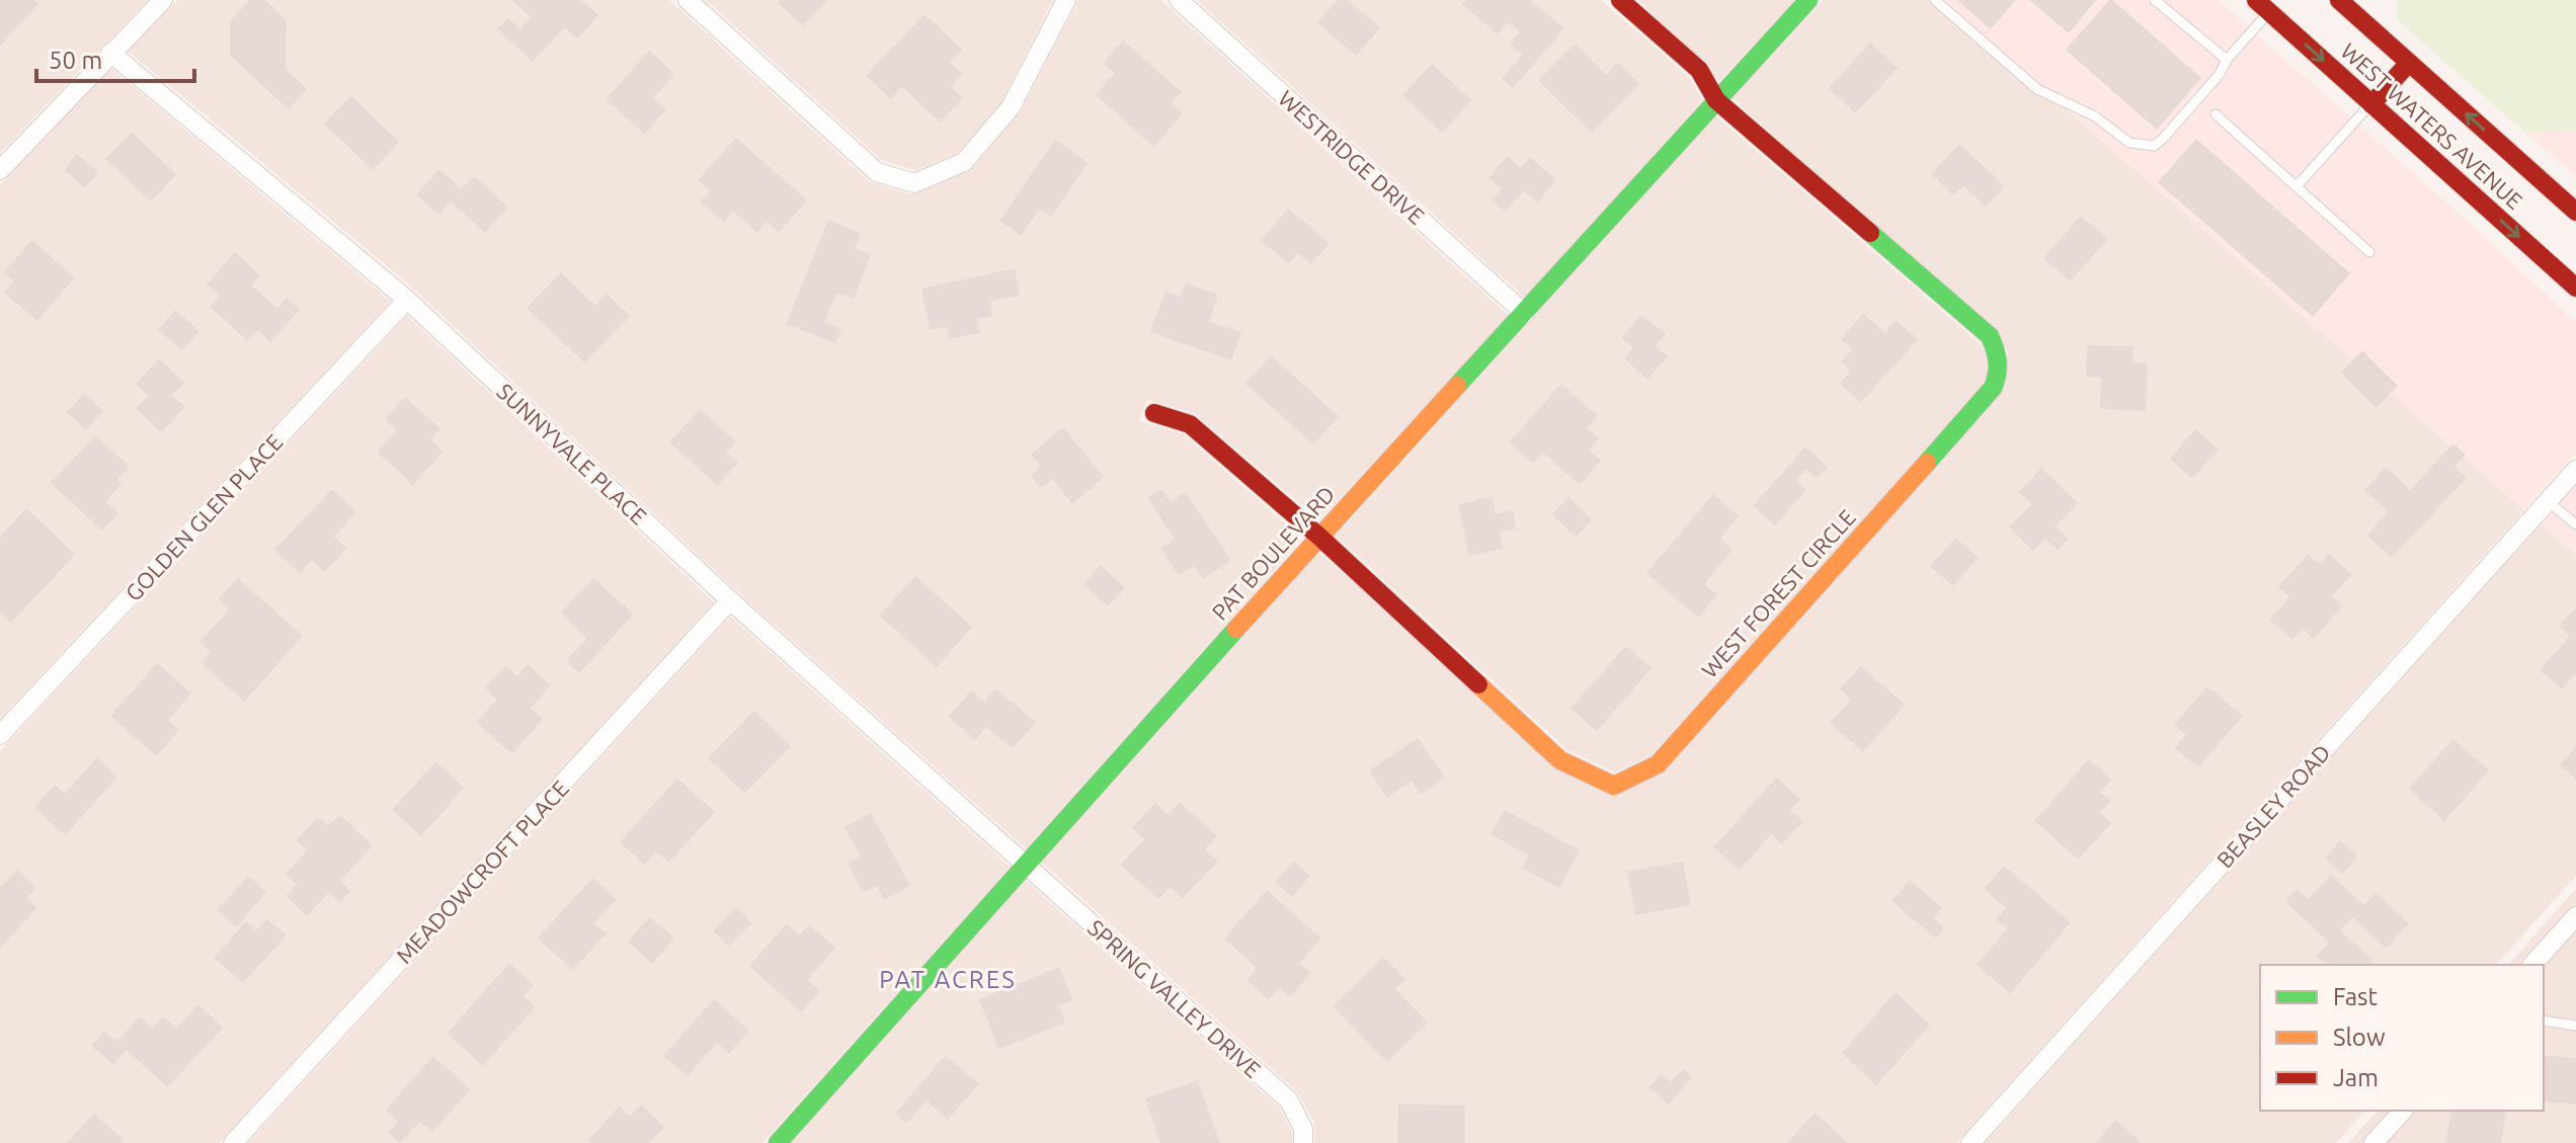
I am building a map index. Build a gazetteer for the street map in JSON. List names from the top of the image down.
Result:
{
  "streets": {
    "street": [
      "WEST WATERS AVENUE",
      "WESTRIDGE DRIVE",
      "SUNNYVALE PLACE",
      "GOLDEN GLEN PLACE",
      "PAT BOULEVARD",
      "WEST FOREST CIRCLE",
      "BEASLEY ROAD",
      "MEADOWCROFT PLACE",
      "SPRING VALLEY DRIVE"
    ]
  },
  "crossings": [
    ["WESTRIDGE DRIVE", "PAT BOULEVARD"],
    ["SUNNYVALE PLACE", "GOLDEN GLEN PLACE"],
    ["SUNNYVALE PLACE", "PAT BOULEVARD"],
    ["SUNNYVALE PLACE", "MEADOWCROFT PLACE"],
    ["SUNNYVALE PLACE", "SPRING VALLEY DRIVE"],
    ["PAT BOULEVARD", "WEST FOREST CIRCLE"],
    ["PAT BOULEVARD", "SPRING VALLEY DRIVE"]
  ],
  "districts": ["PAT ACRES"],
  "legend": ["Fast", "Slow", "Jam"],
  "scale_bar": "50 m"
}
